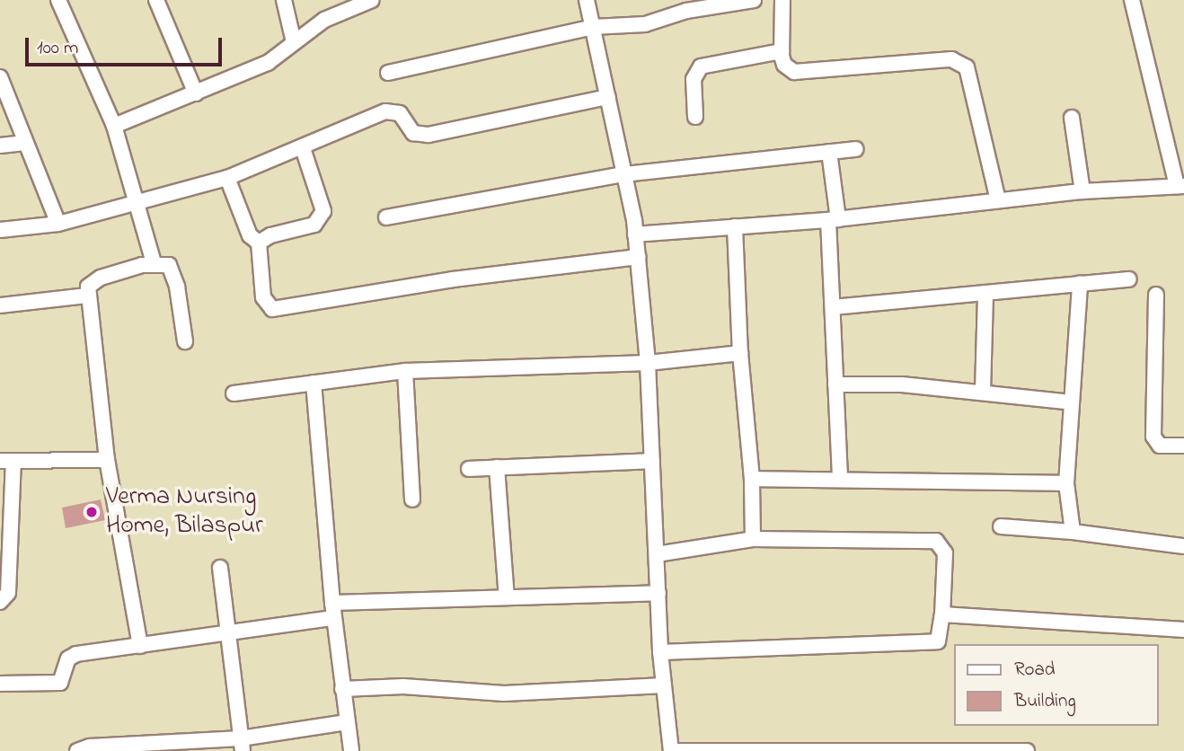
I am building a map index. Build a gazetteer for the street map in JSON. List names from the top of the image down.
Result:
{
  "places": ["Verma Nursing Home, Bilaspur"],
  "legend": ["Road", "Building"],
  "scale_bar": "100 m"
}
